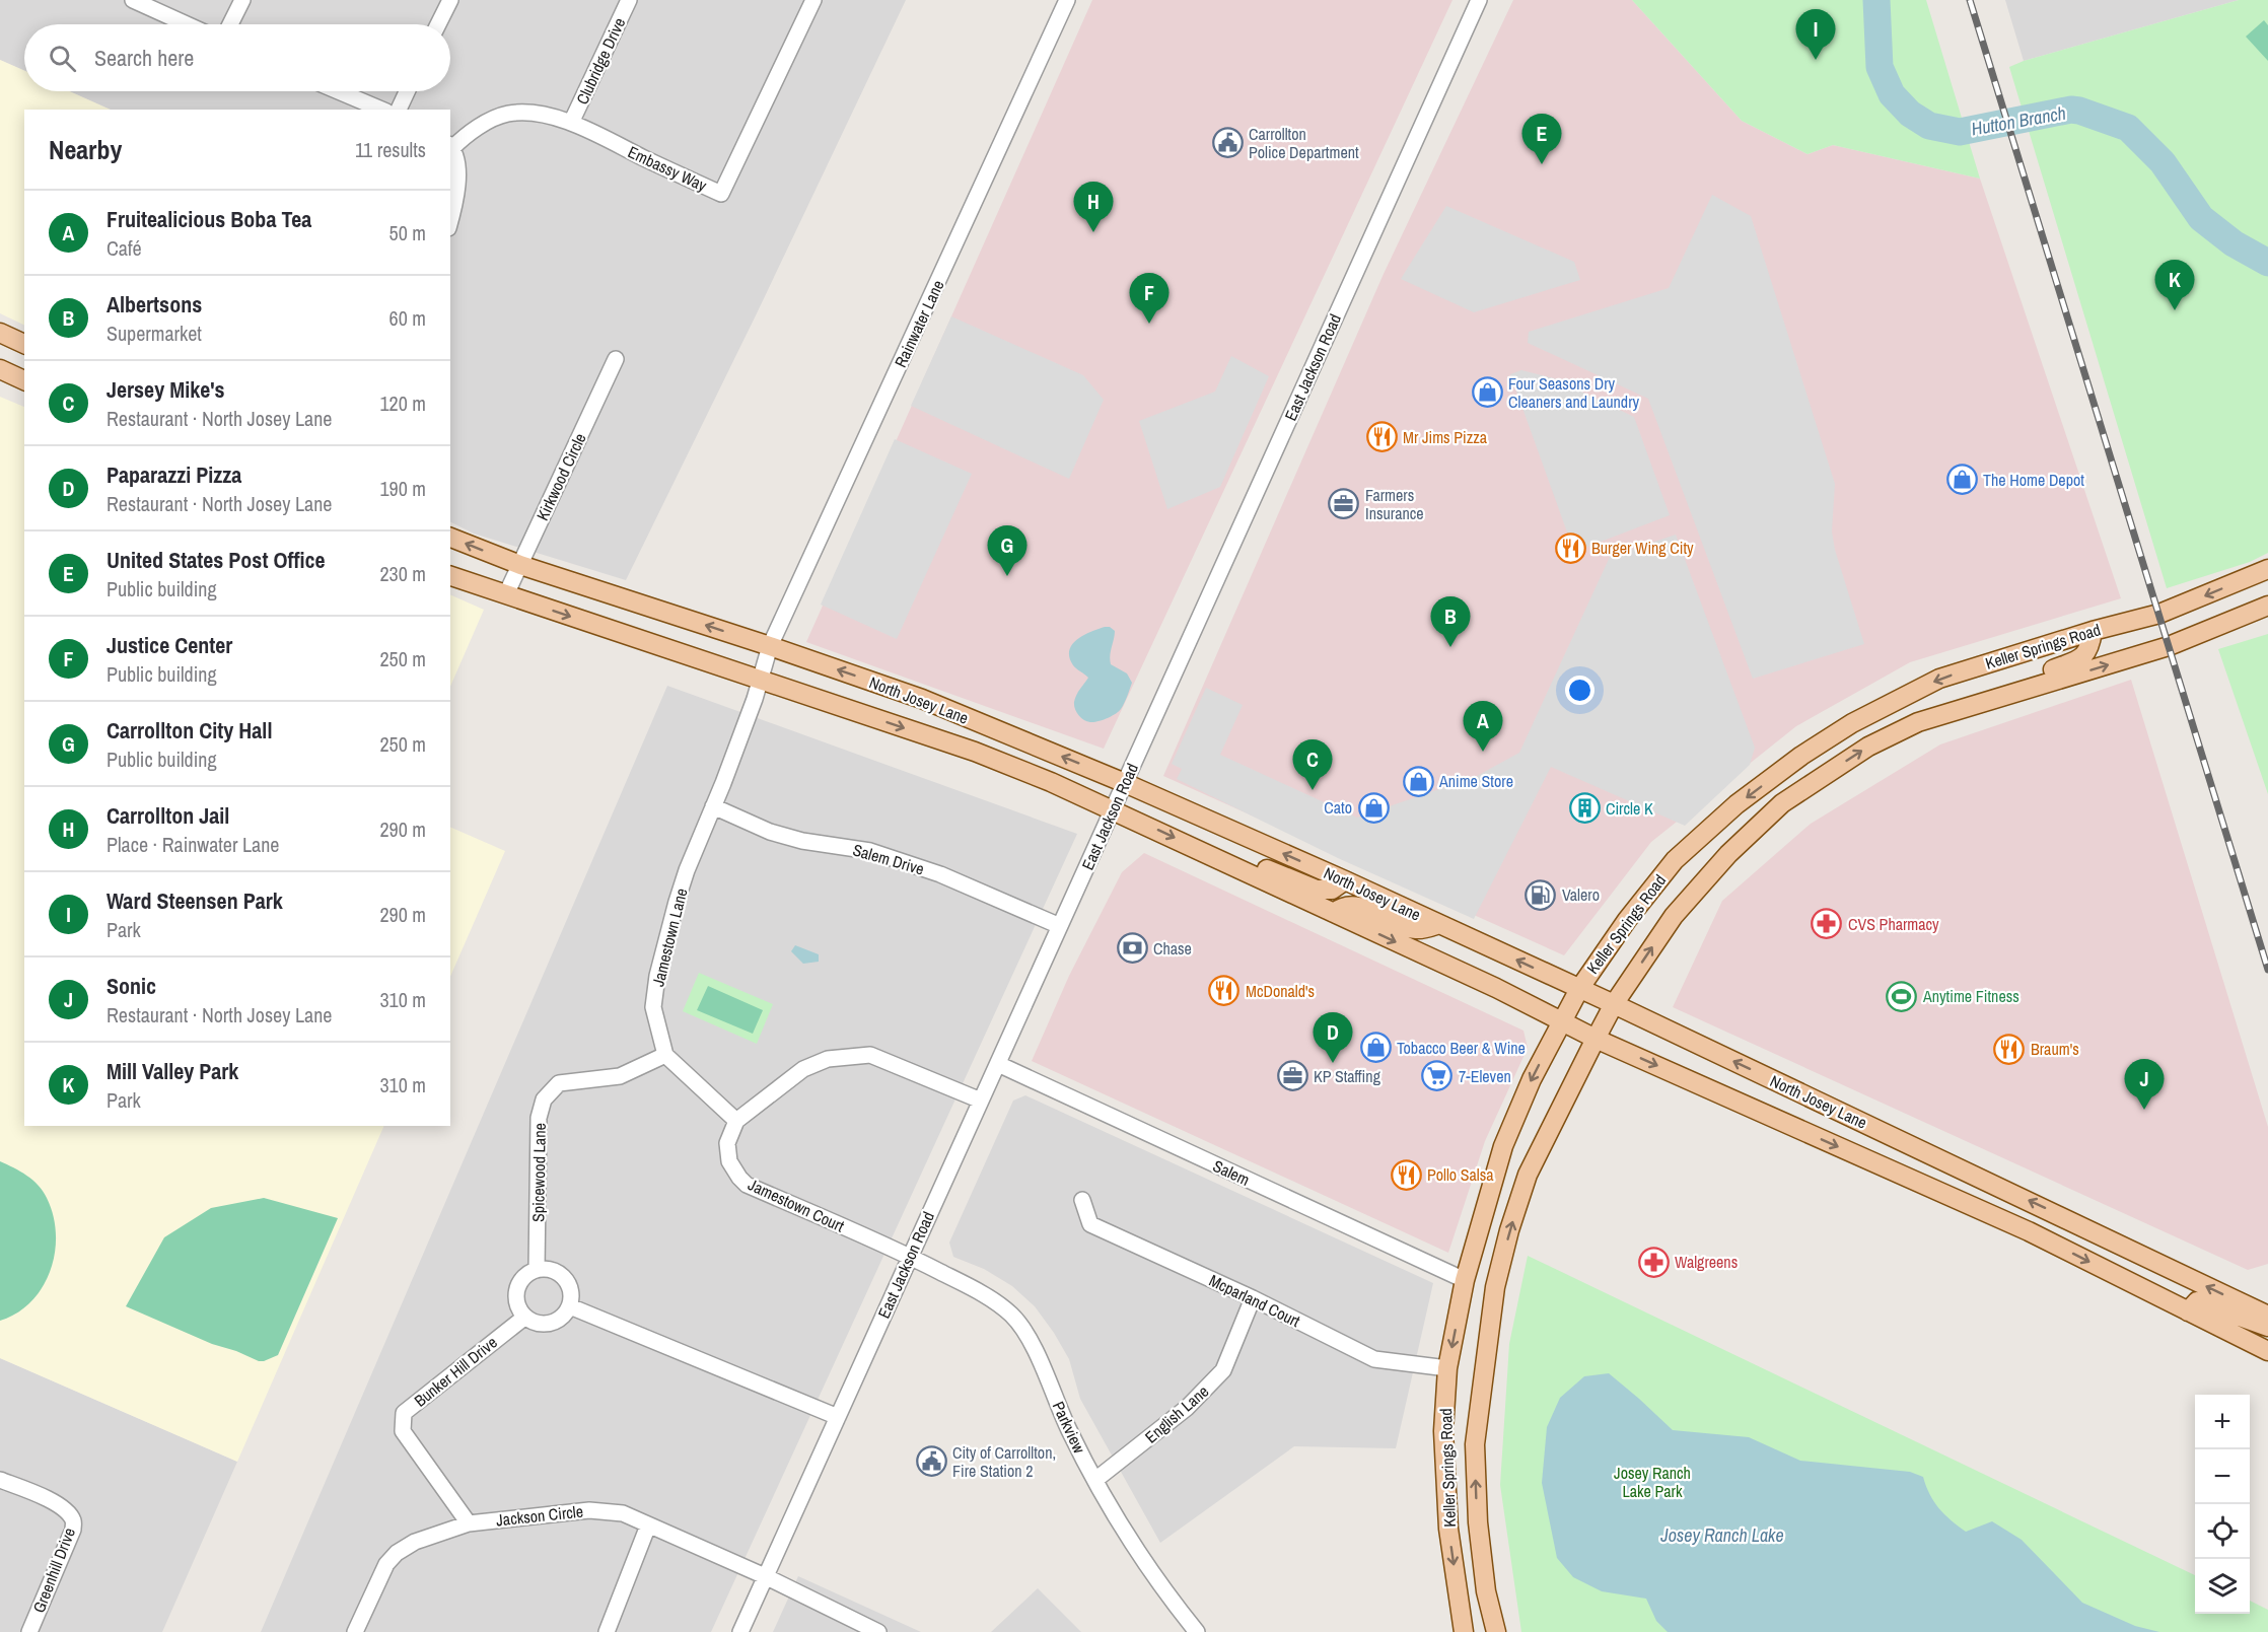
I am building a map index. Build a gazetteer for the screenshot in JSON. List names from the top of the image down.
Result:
{
  "streets": {
    "main road": ["Keller Springs Road", "North Josey Lane"],
    "street": [
      "Clubridge Drive",
      "Embassy Way",
      "Rainwater Lane",
      "East Jackson Road",
      "Kirkwood Circle",
      "Salem Drive",
      "Jamestown Lane",
      "Spicewood Lane",
      "Salem",
      "Jamestown Court",
      "Mcparland Court",
      "Bunker Hill Drive",
      "English Lane",
      "Parkview",
      "Jackson Circle",
      "Greenhill Drive"
    ]
  },
  "crossings": [
    ["Clubridge Drive", "Embassy Way"],
    ["Rainwater Lane", "North Josey Lane"],
    ["Rainwater Lane", "Jamestown Lane"],
    ["East Jackson Road", "North Josey Lane"],
    ["East Jackson Road", "Salem Drive"],
    ["East Jackson Road", "Salem"],
    ["East Jackson Road", "Jamestown Court"],
    ["East Jackson Road", "Parkview"],
    ["East Jackson Road", "Jackson Circle"],
    ["Kirkwood Circle", "North Josey Lane"],
    ["Keller Springs Road", "North Josey Lane"],
    ["Keller Springs Road", "Salem"],
    ["Keller Springs Road", "Mcparland Court"],
    ["North Josey Lane", "Jamestown Lane"],
    ["Salem Drive", "Jamestown Lane"],
    ["Jamestown Lane", "Spicewood Lane"],
    ["Spicewood Lane", "Bunker Hill Drive"],
    ["Jamestown Court", "Parkview"],
    ["Mcparland Court", "English Lane"],
    ["Bunker Hill Drive", "Jackson Circle"],
    ["English Lane", "Parkview"]
  ],
  "water": ["Hutton Branch", "Josey Ranch Lake"],
  "parks": ["Josey Ranch Lake Park"],
  "places": {
    "public building": ["Carrollton Police Department", "City of Carrollton, Fire Station 2"],
    "shop": [
      "Four Seasons Dry Cleaners and Laundry",
      "The Home Depot",
      "Anime Store",
      "Cato",
      "Tobacco Beer & Wine"
    ],
    "restaurant": [
      "Mr Jims Pizza",
      "Burger Wing City",
      "McDonald's",
      "Braum's",
      "Pollo Salsa"
    ],
    "office": ["Farmers Insurance", "KP Staffing"],
    "building": ["Circle K"],
    "fuel station": ["Valero"],
    "pharmacy": ["CVS Pharmacy", "Walgreens"],
    "bank": ["Chase"],
    "sports": ["Anytime Fitness"],
    "supermarket": ["7-Eleven"]
  },
  "page": {
    "pins": [
      "I",
      "E",
      "H",
      "K",
      "F",
      "G",
      "B",
      "A",
      "C",
      "D",
      "J"
    ],
    "search": "Search here",
    "heading": ["Nearby", "11 results"],
    "list": [
      {
        "mark": "A",
        "name": "Fruitealicious Boba Tea",
        "note": "Café",
        "value": "50 m"
      },
      {
        "mark": "B",
        "name": "Albertsons",
        "note": "Supermarket",
        "value": "60 m"
      },
      {
        "mark": "C",
        "name": "Jersey Mike's",
        "note": "Restaurant · North Josey Lane",
        "value": "120 m"
      },
      {
        "mark": "D",
        "name": "Paparazzi Pizza",
        "note": "Restaurant · North Josey Lane",
        "value": "190 m"
      },
      {
        "mark": "E",
        "name": "United States Post Office",
        "note": "Public building",
        "value": "230 m"
      },
      {
        "mark": "F",
        "name": "Justice Center",
        "note": "Public building",
        "value": "250 m"
      },
      {
        "mark": "G",
        "name": "Carrollton City Hall",
        "note": "Public building",
        "value": "250 m"
      },
      {
        "mark": "H",
        "name": "Carrollton Jail",
        "note": "Place · Rainwater Lane",
        "value": "290 m"
      },
      {
        "mark": "I",
        "name": "Ward Steensen Park",
        "note": "Park",
        "value": "290 m"
      },
      {
        "mark": "J",
        "name": "Sonic",
        "note": "Restaurant · North Josey Lane",
        "value": "310 m"
      },
      {
        "mark": "K",
        "name": "Mill Valley Park",
        "note": "Park",
        "value": "310 m"
      }
    ],
    "map_buttons": ["+", "−"]
  }
}
